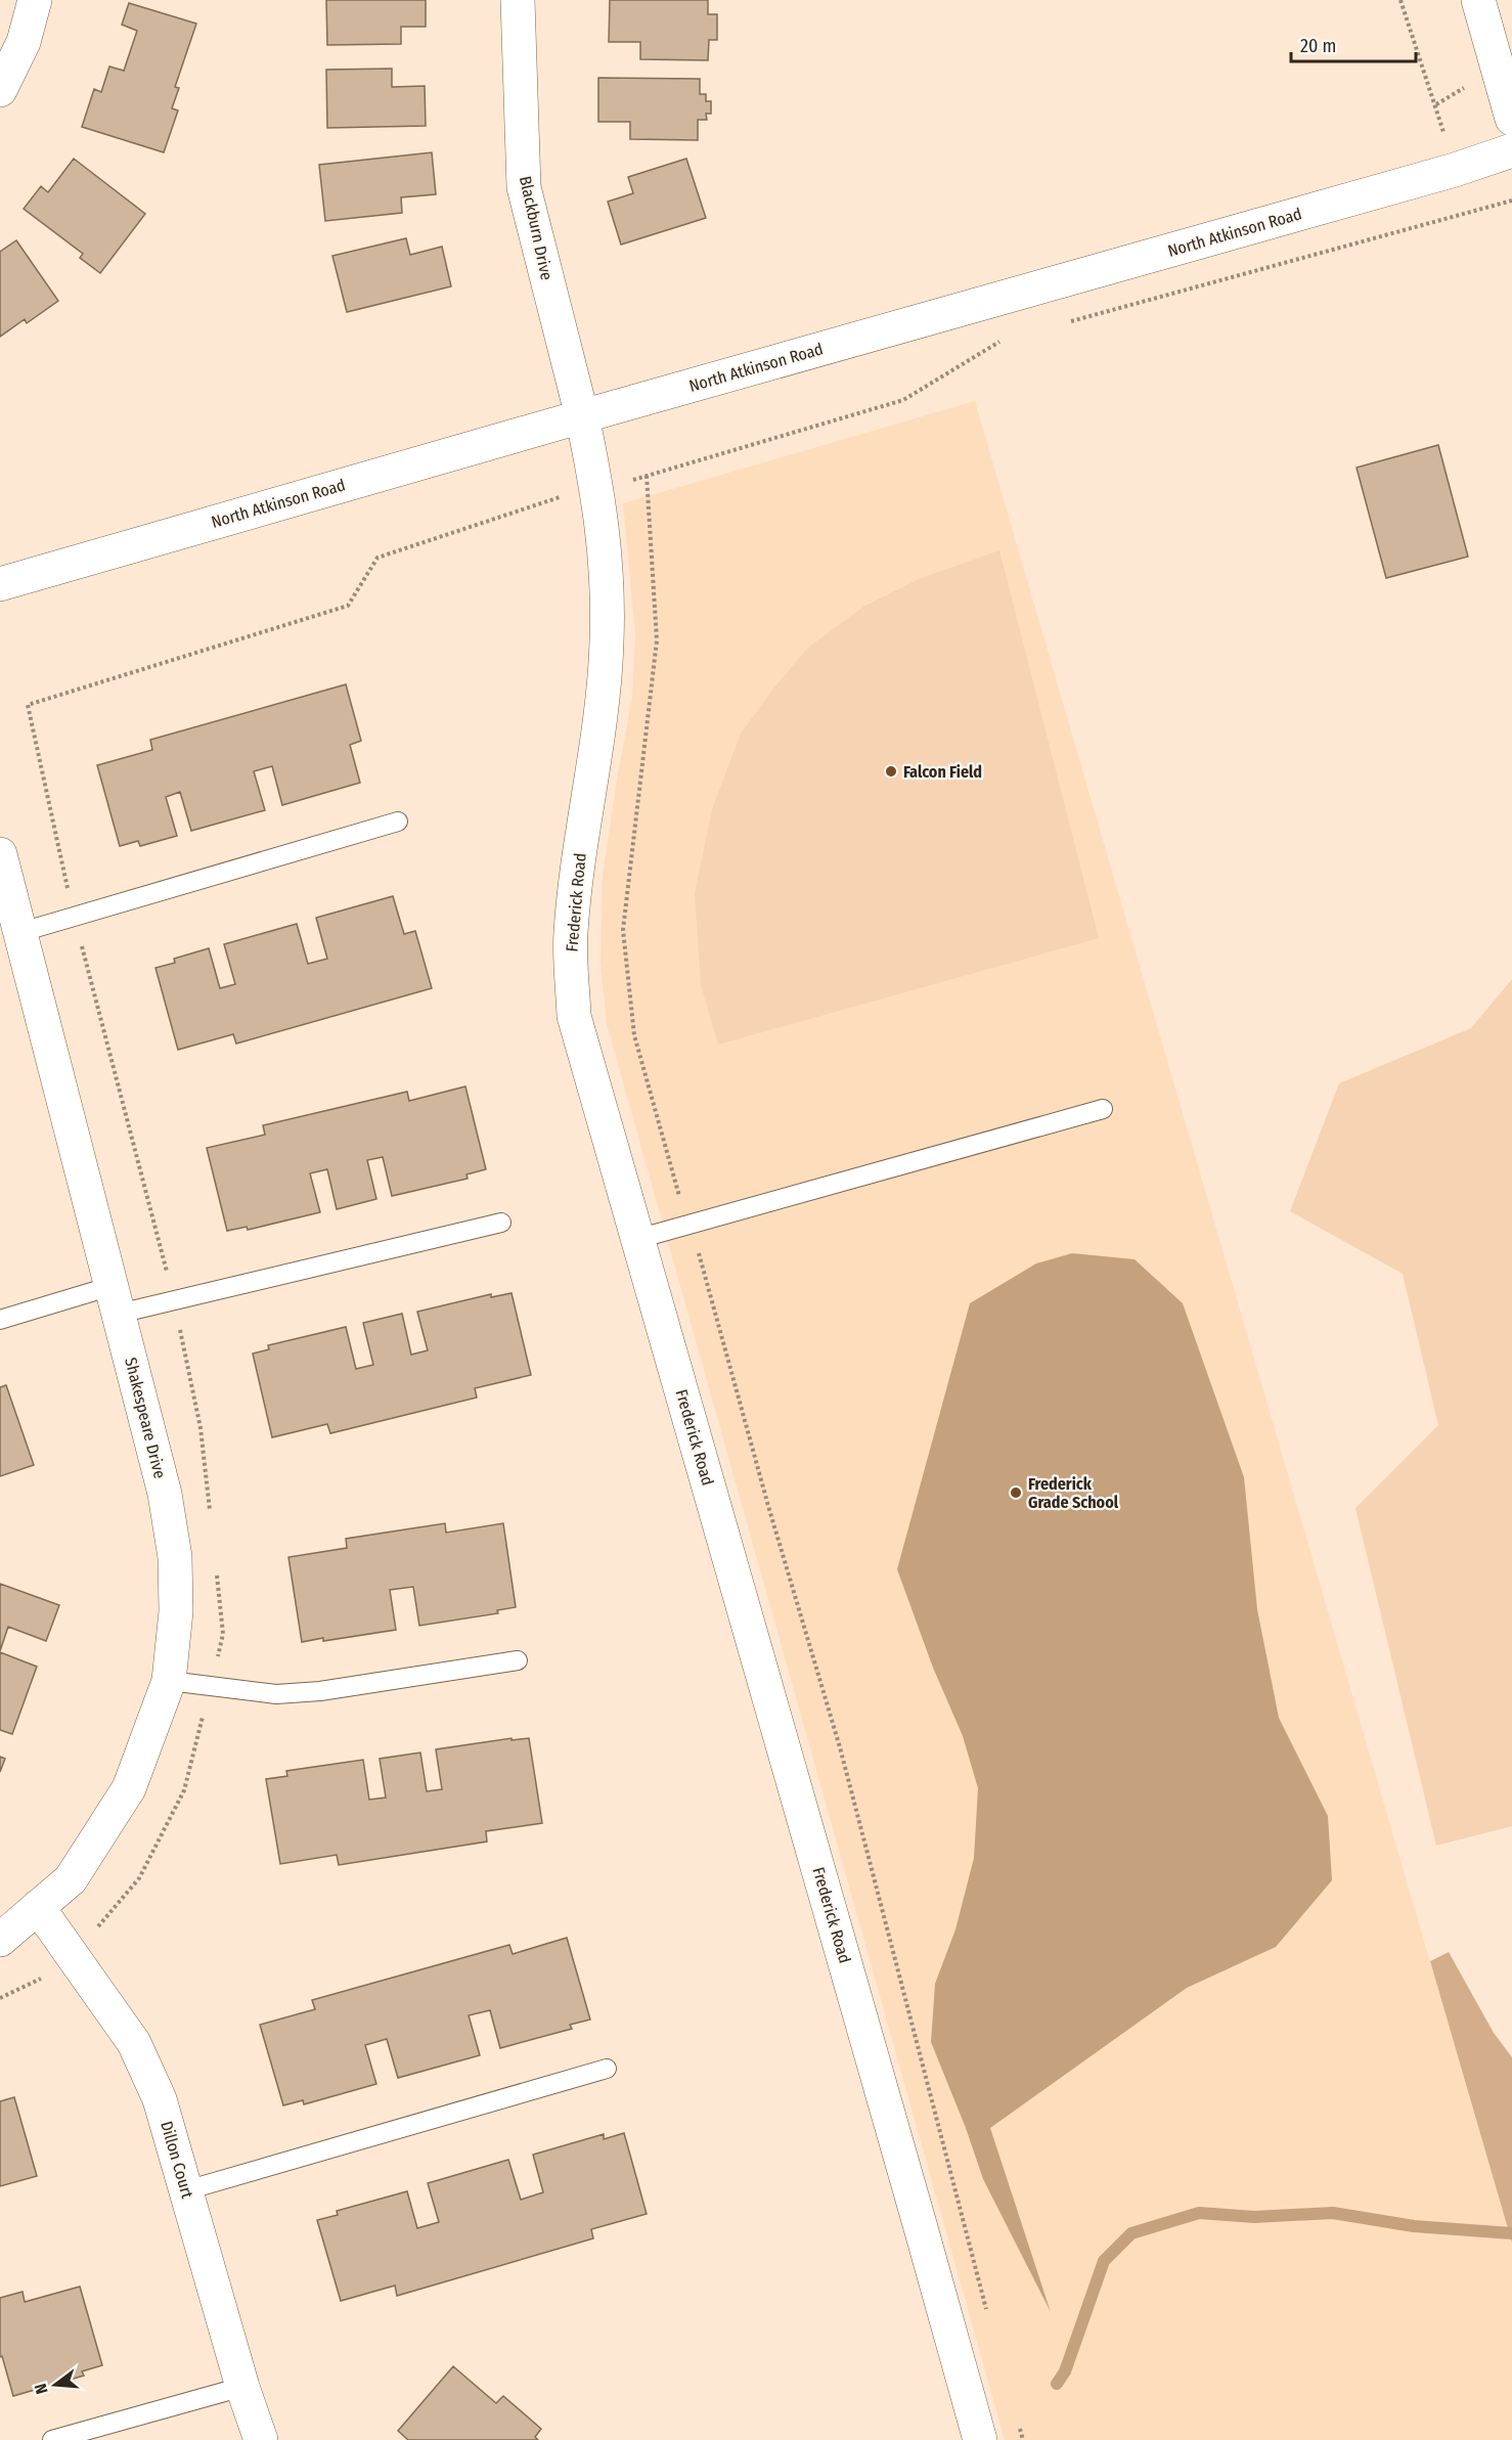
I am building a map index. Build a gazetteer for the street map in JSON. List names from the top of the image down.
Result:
{
  "streets": {
    "street": [
      "Blackburn Drive",
      "North Atkinson Road",
      "Frederick Road",
      "Shakespeare Drive",
      "Dillon Court"
    ]
  },
  "crossings": [
    ["Blackburn Drive", "North Atkinson Road"],
    ["Blackburn Drive", "Frederick Road"],
    ["North Atkinson Road", "Frederick Road"],
    ["Shakespeare Drive", "Dillon Court"]
  ],
  "places": ["Falcon Field", "Frederick Grade School"],
  "scale_bar": "20 m",
  "north": "left"
}
